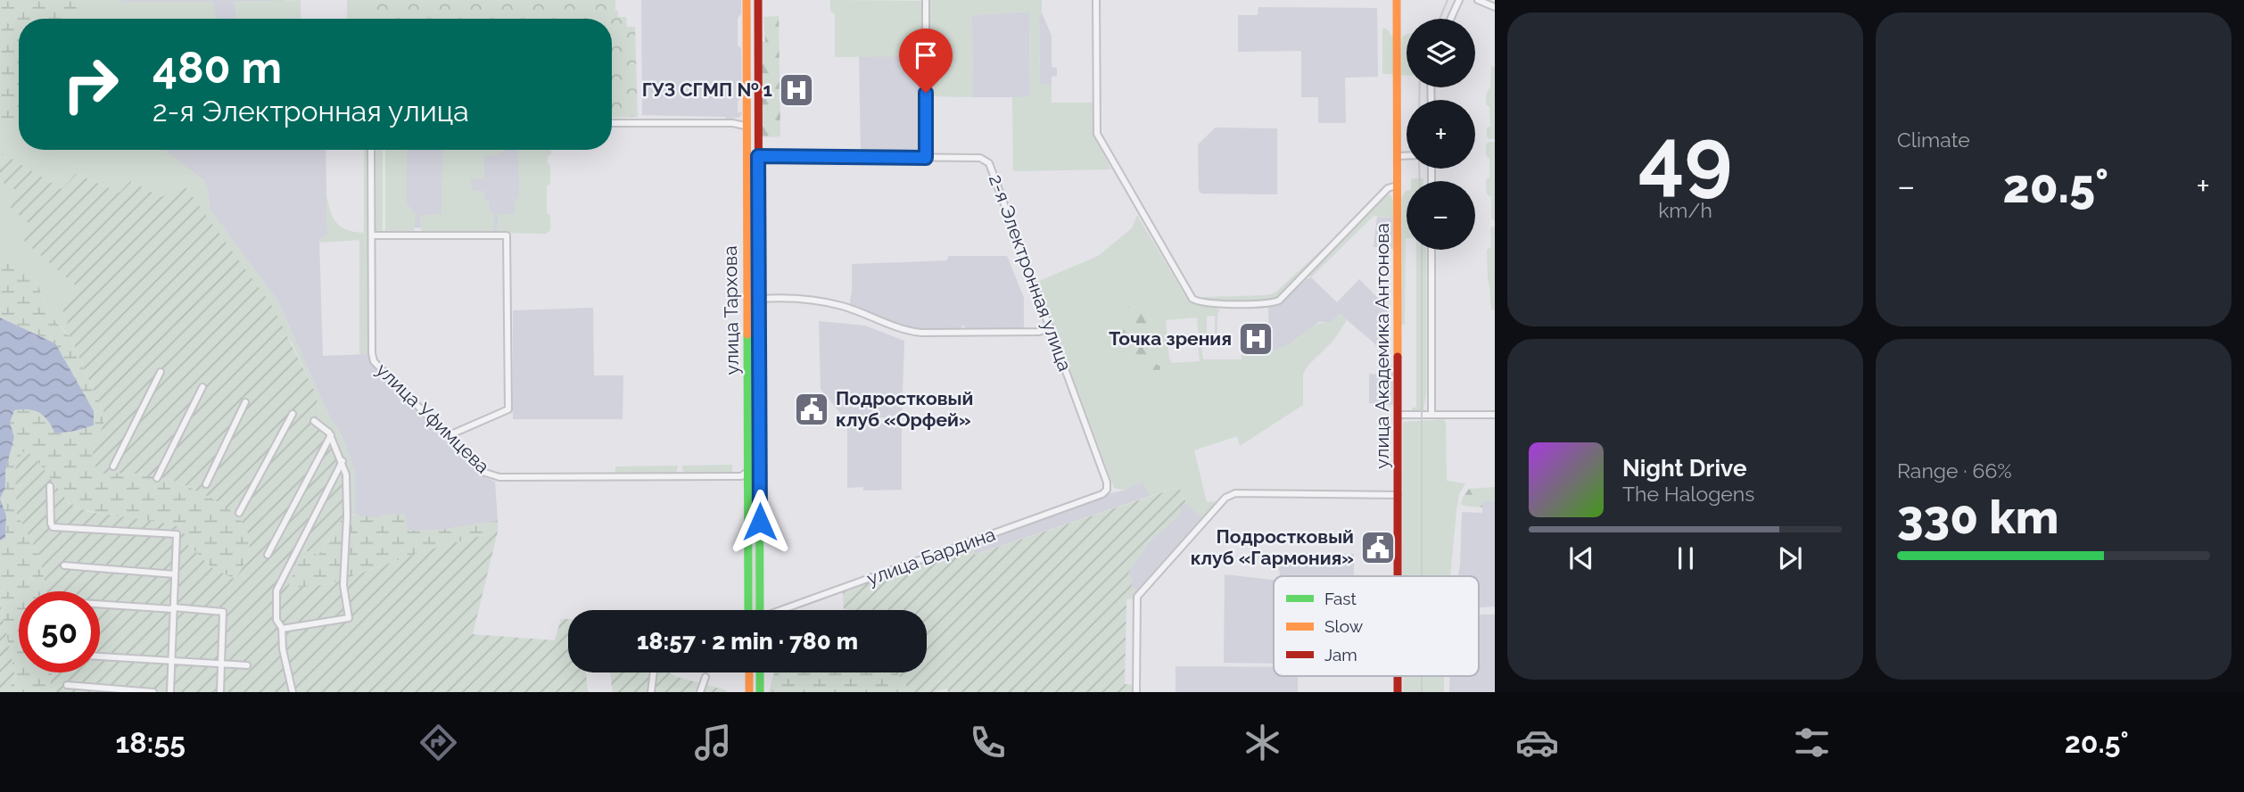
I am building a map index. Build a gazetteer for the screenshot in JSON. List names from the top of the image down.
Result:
{
  "streets": {
    "main road": ["улица Тархова", "улица Академика Антонова"],
    "street": ["2-я Электронная улица", "улица Уфимцева", "улица Бардина"]
  },
  "crossings": [
    ["2-я Электронная улица", "улица Тархова"],
    ["2-я Электронная улица", "улица Бардина"],
    ["улица Тархова", "улица Уфимцева"]
  ],
  "places": {
    "hospital": ["ГУЗ СГМП № 1", "Точка зрения"],
    "public building": ["Подростковый клуб «Орфей»", "Подростковый клуб «Гармония»"]
  },
  "legend": ["Fast", "Slow", "Jam"],
  "page": {
    "tile": [
      ["49", "km/h"],
      "Climate",
      ["Range · 66%", "330 km"]
    ],
    "map_buttons": ["+", "−"],
    "turn": ["480 m", "2-я Электронная улица"],
    "heat": ["−", "20.5°", "+"],
    "song": ["Night Drive", "The Halogens"],
    "limit": "50",
    "trip": "18:57 · 2 min · 780 m",
    "tabs": ["18:55", "20.5°"]
  }
}
